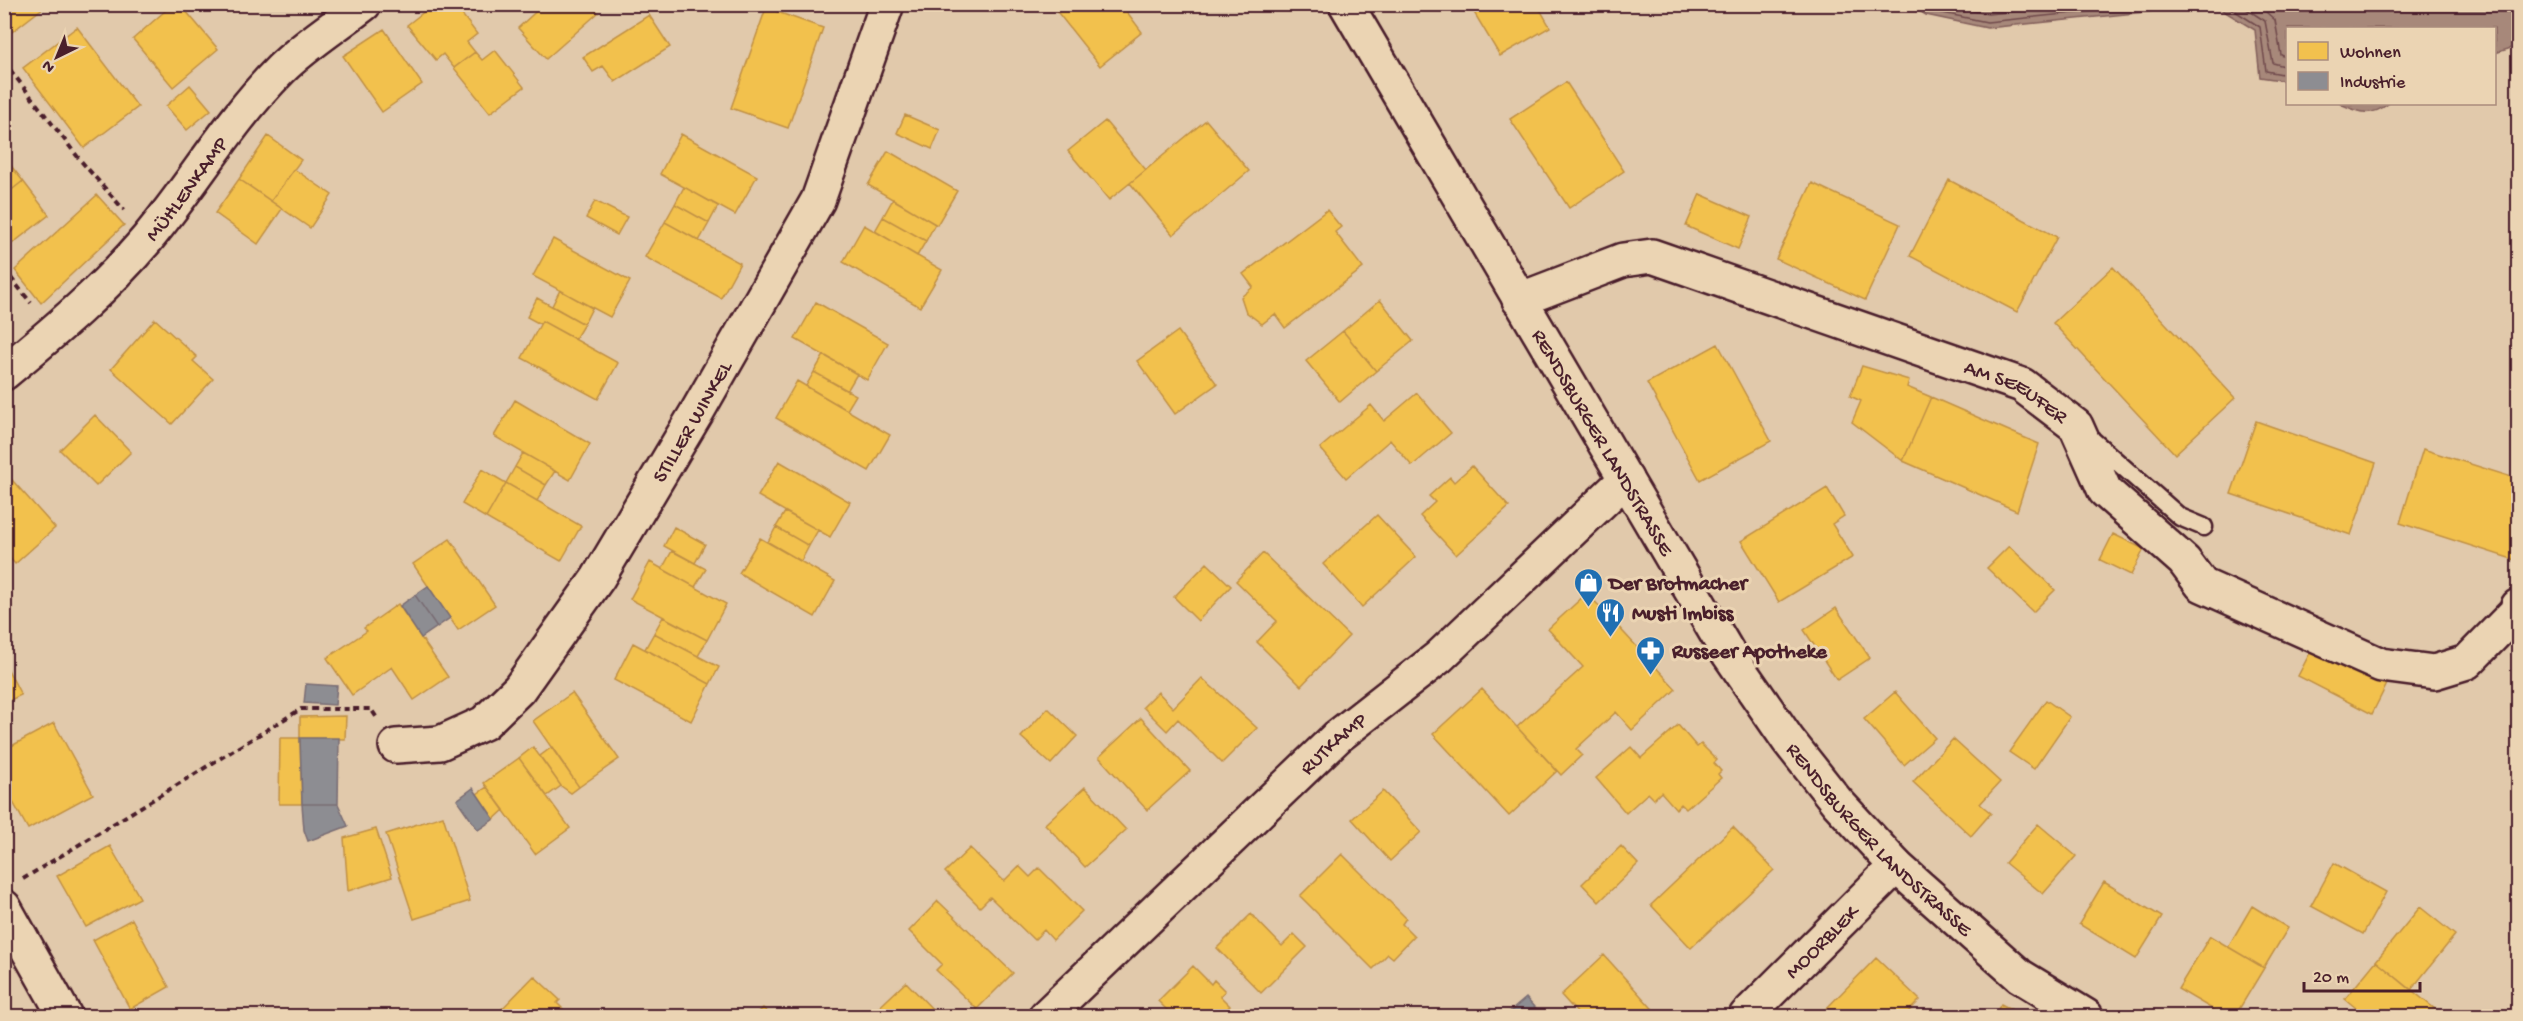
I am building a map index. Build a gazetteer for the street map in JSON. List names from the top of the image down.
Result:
{
  "streets": {
    "street": [
      "MÜHLENKAMP",
      "AM SEEUFER",
      "STILLER WINKEL",
      "RENDSBURGER LANDSTRASSE",
      "RUTKAMP",
      "MOORBLEK"
    ]
  },
  "crossings": [
    ["AM SEEUFER", "RENDSBURGER LANDSTRASSE"],
    ["RENDSBURGER LANDSTRASSE", "RUTKAMP"],
    ["RENDSBURGER LANDSTRASSE", "MOORBLEK"]
  ],
  "places": {
    "shop": ["Der Brotmacher"],
    "restaurant": ["Musti Imbiss"],
    "pharmacy": ["Russeer Apotheke"]
  },
  "legend": ["Wohnen", "Industrie"],
  "scale_bar": "20 m",
  "north": "bottom left"
}
